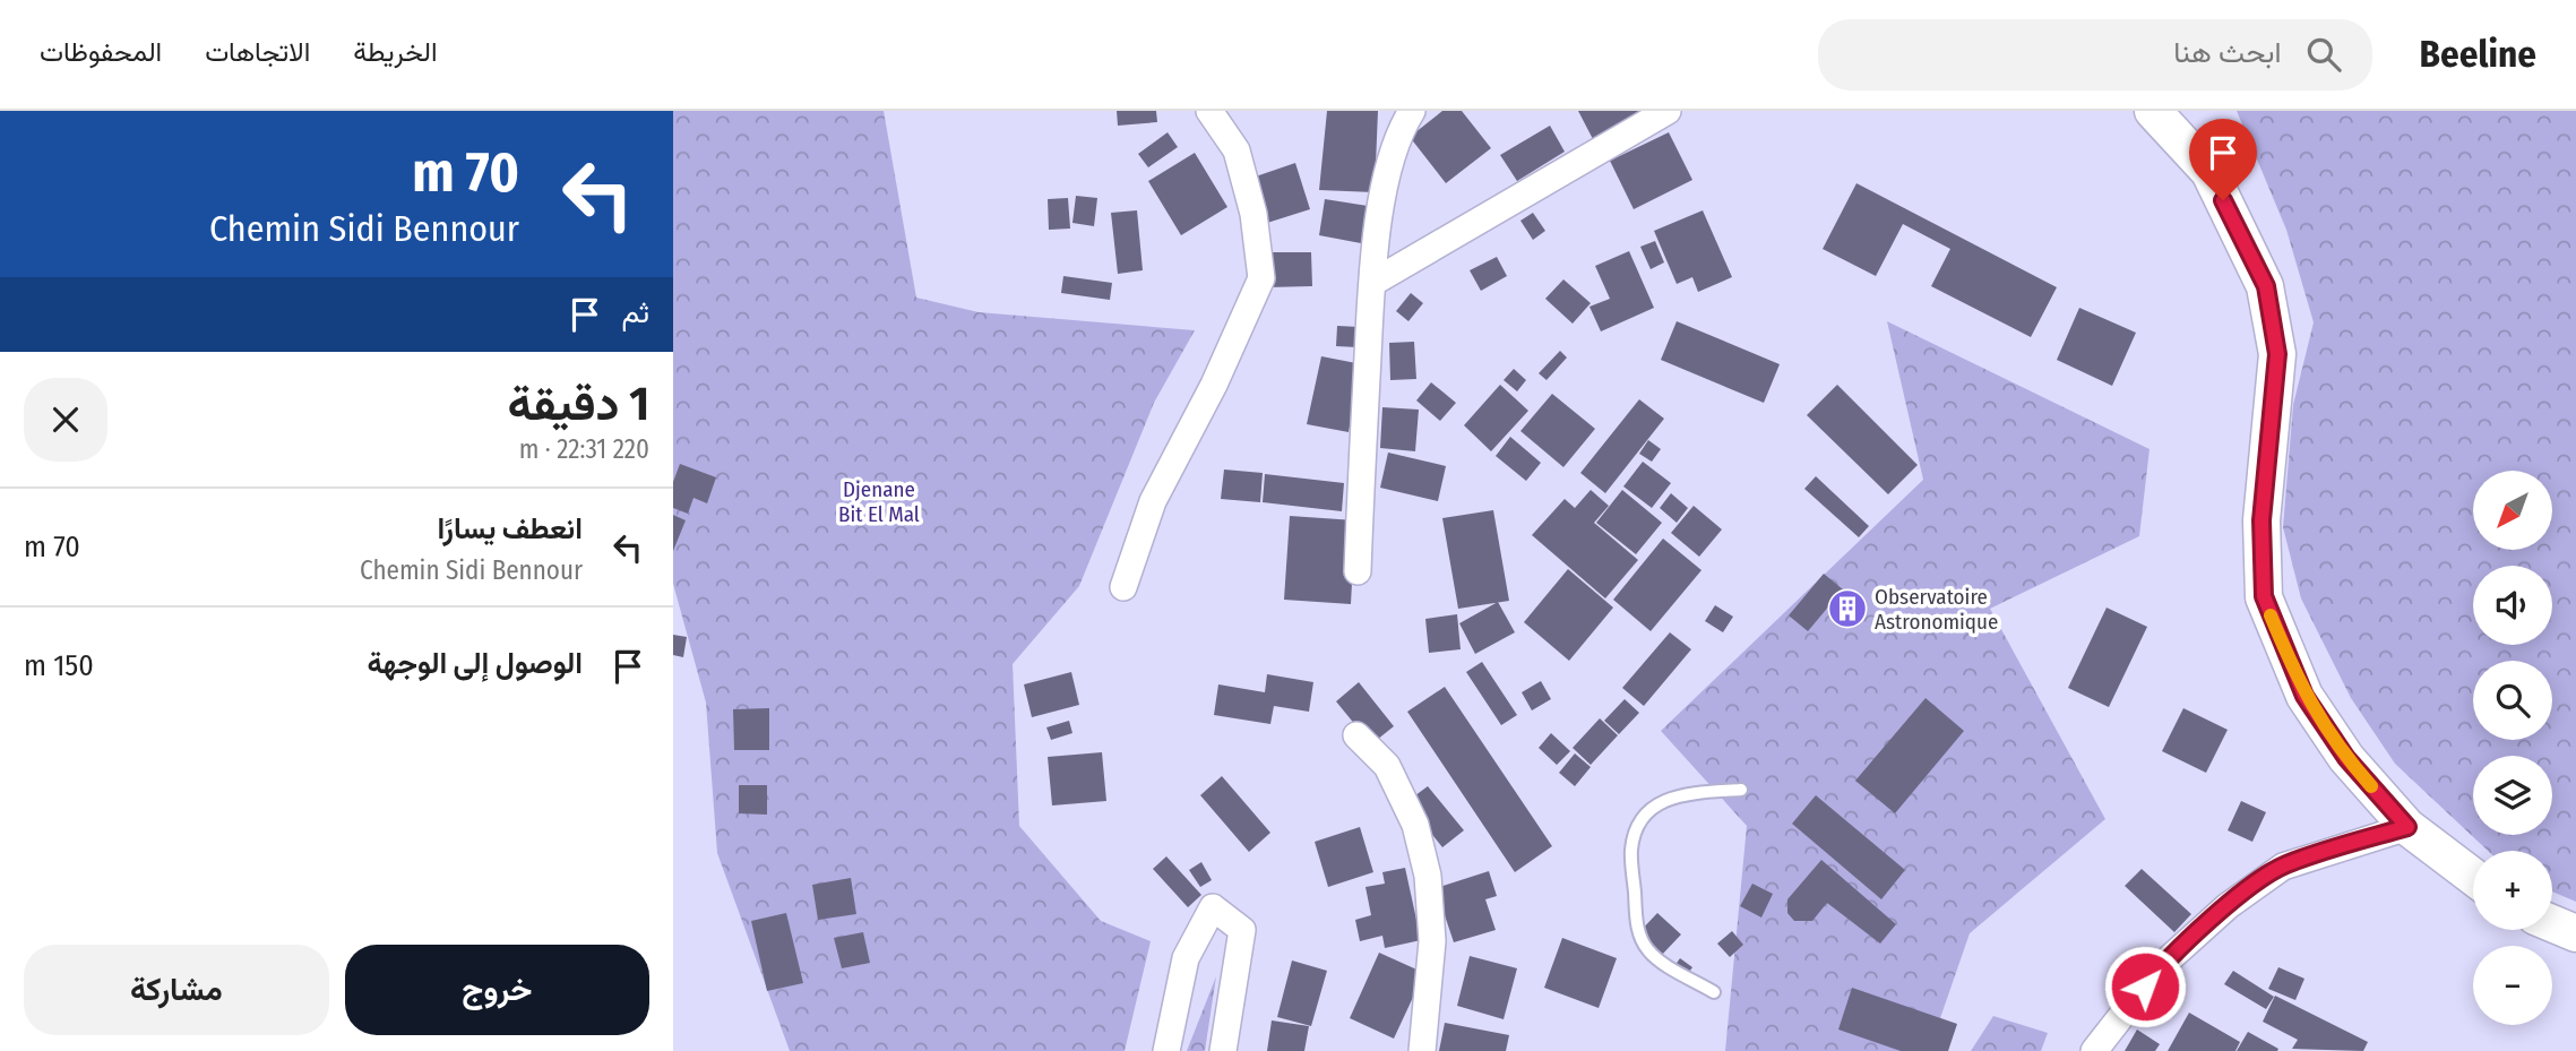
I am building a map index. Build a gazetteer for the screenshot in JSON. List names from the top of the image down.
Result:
{
  "parks": ["Djenane Bit El Mal"],
  "places": {
    "building": ["Observatoire Astronomique"]
  },
  "north": "bottom left",
  "page": {
    "header": "Beeline",
    "search": "ابحث هنا",
    "nav": ["الخريطة", "الاتجاهات", "المحفوظات"],
    "turn": ["70 m", "Chemin Sidi Bennour"],
    "then": "ثم",
    "heading": ["1 دقيقة", "220 m · 22:31"],
    "map_buttons": ["+", "−"],
    "list": [
      {
        "name": "انعطف يسارًا",
        "note": "Chemin Sidi Bennour",
        "value": "70 m"
      },
      {
        "name": "الوصول إلى الوجهة",
        "value": "150 m"
      }
    ],
    "buttons": ["خروج", "مشاركة"]
  }
}
